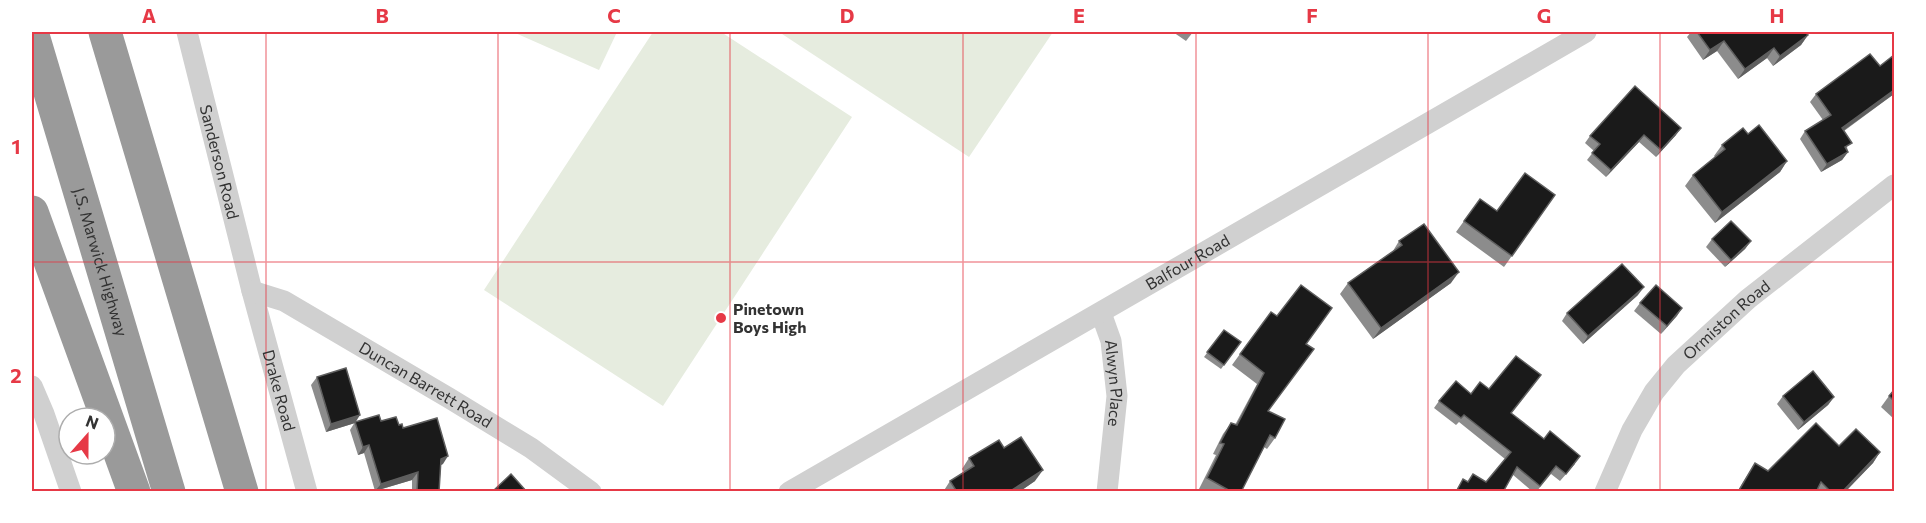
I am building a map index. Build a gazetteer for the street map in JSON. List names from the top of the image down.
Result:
{
  "streets": {
    "highway": ["J.S. Marwick Highway"],
    "street": [
      "Sanderson Road",
      "Balfour Road",
      "Ormiston Road",
      "Alwyn Place",
      "Duncan Barrett Road",
      "Drake Road"
    ]
  },
  "crossings": [
    ["Sanderson Road", "Duncan Barrett Road"],
    ["Sanderson Road", "Drake Road"],
    ["Balfour Road", "Alwyn Place"],
    ["Duncan Barrett Road", "Drake Road"]
  ],
  "places": ["Pinetown Boys High"],
  "north": "top",
  "grid": {
    "columns": [
      "A",
      "B",
      "C",
      "D",
      "E",
      "F",
      "G",
      "H"
    ],
    "rows": ["1", "2"]
  }
}
